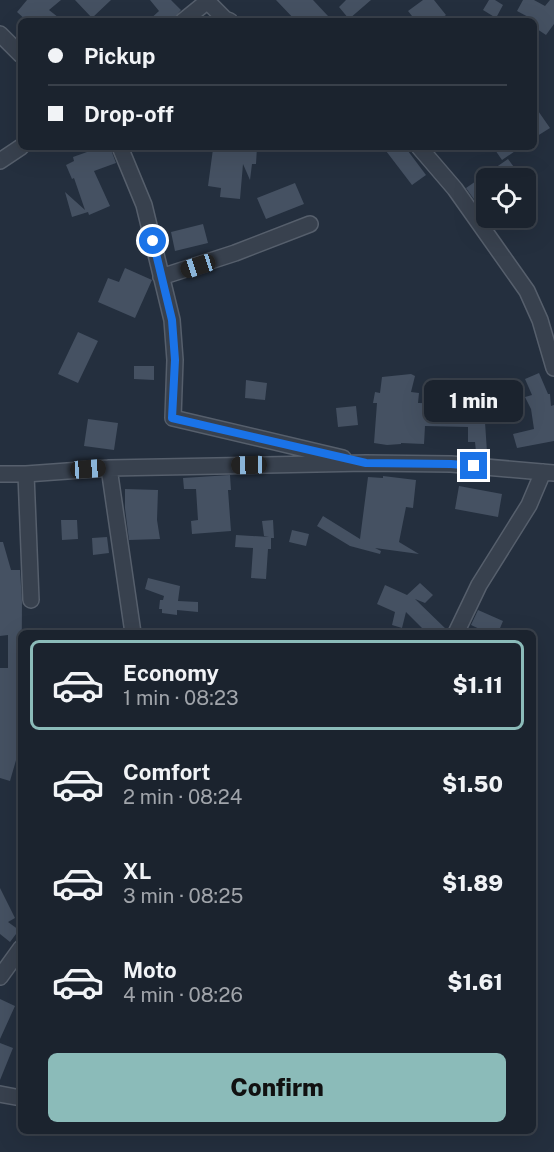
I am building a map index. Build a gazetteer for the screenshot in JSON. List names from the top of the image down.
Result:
{
  "page": {
    "banner": ["Pickup", "Drop-off"],
    "bubble": "1 min",
    "list": [
      {
        "name": "Economy",
        "note": "1 min · 08:23",
        "value": "$1.11"
      },
      {
        "name": "Comfort",
        "note": "2 min · 08:24",
        "value": "$1.50"
      },
      {
        "name": "XL",
        "note": "3 min · 08:25",
        "value": "$1.89"
      },
      {
        "name": "Moto",
        "note": "4 min · 08:26",
        "value": "$1.61"
      }
    ],
    "buttons": "Confirm"
  }
}
